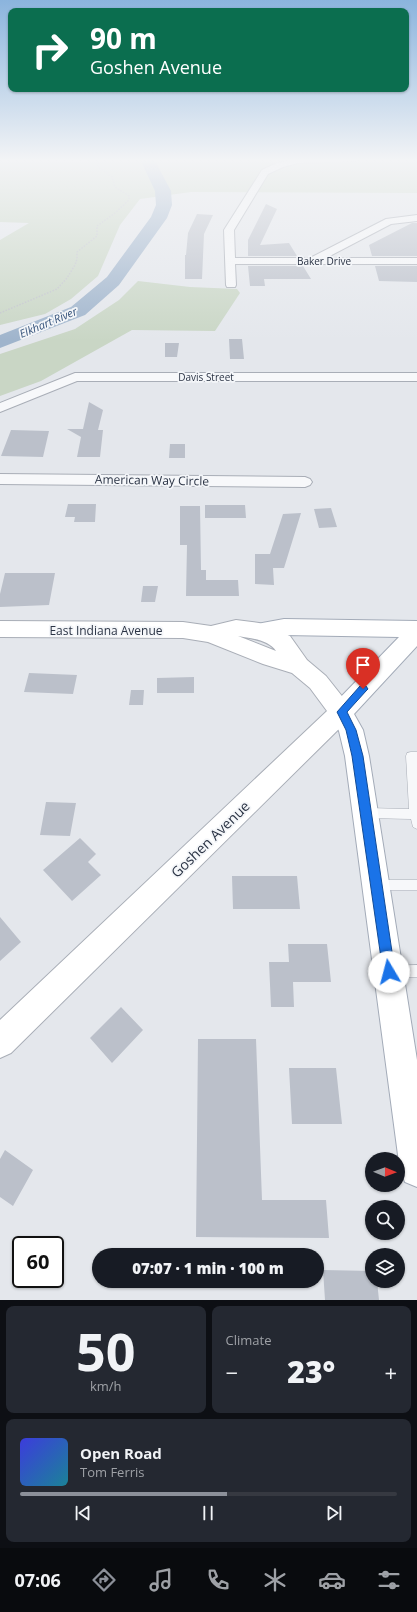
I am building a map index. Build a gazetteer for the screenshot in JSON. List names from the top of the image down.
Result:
{
  "streets": {
    "street": [
      "Baker Drive",
      "Davis Street",
      "American Way Circle",
      "East Indiana Avenue",
      "Goshen Avenue"
    ]
  },
  "crossings": [
    ["East Indiana Avenue", "Goshen Avenue"]
  ],
  "water": ["Elkhart River"],
  "north": "right",
  "page": {
    "turn": ["90 m", "Goshen Avenue"],
    "limit": "60",
    "trip": "07:07 · 1 min · 100 m",
    "tile": [
      ["50", "km/h"],
      "Climate"
    ],
    "heat": ["−", "23°", "+"],
    "song": ["Open Road", "Tom Ferris"],
    "tabs": "07:06"
  }
}
